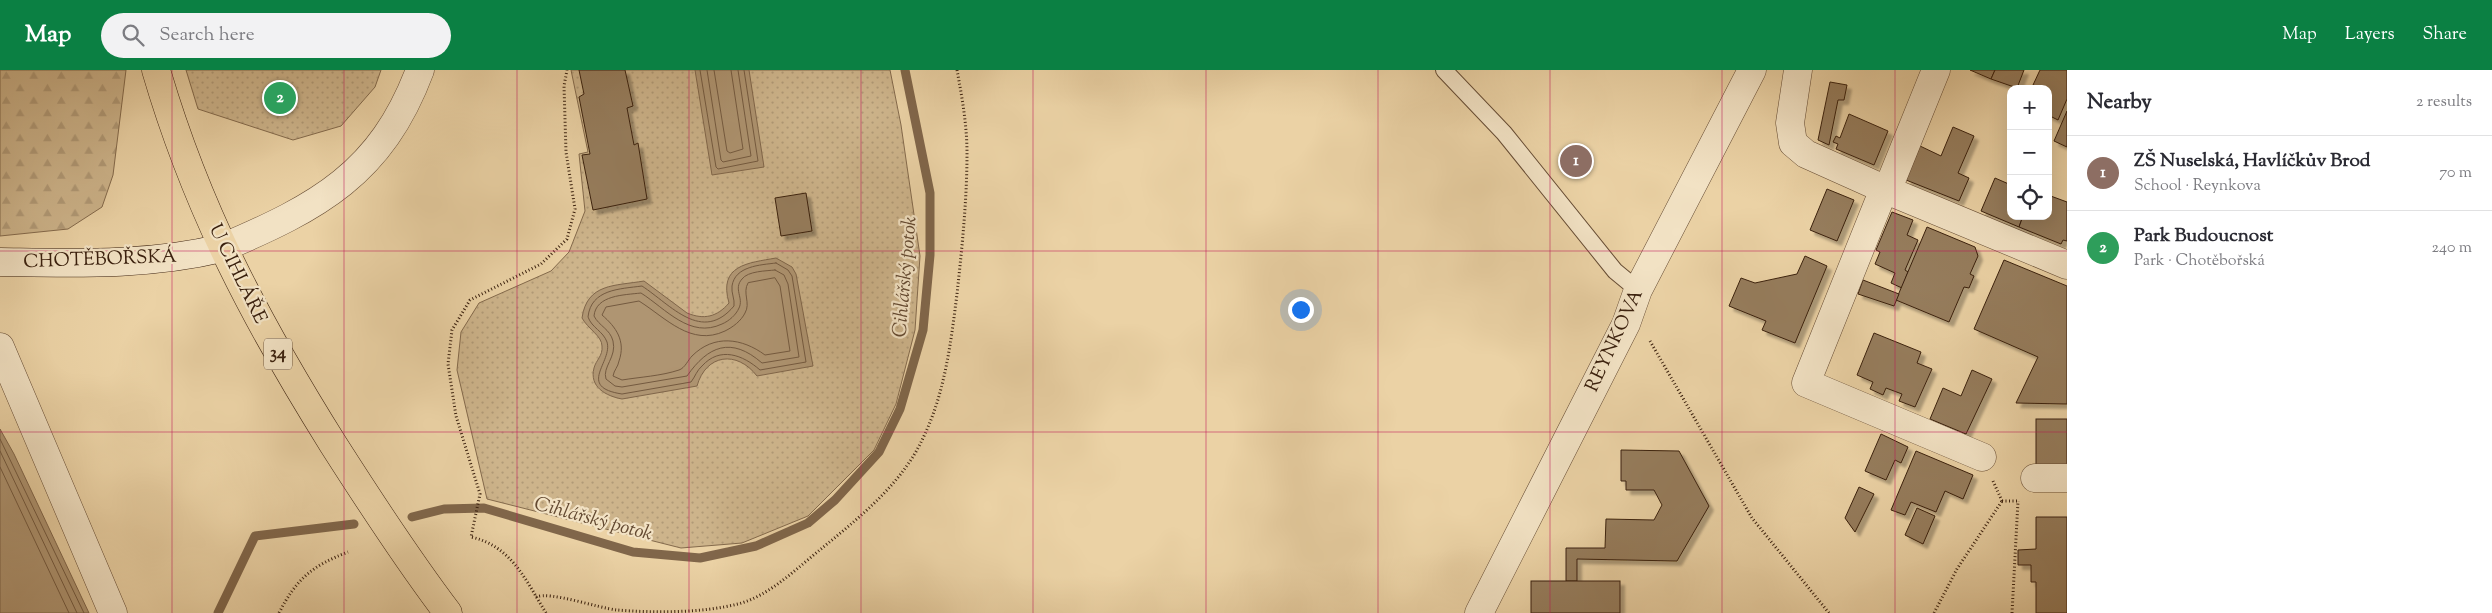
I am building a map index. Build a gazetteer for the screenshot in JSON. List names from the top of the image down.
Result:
{
  "streets": {
    "main road": ["U CIHLÁŘE", "34"],
    "street": ["CHOTĚBOŘSKÁ", "REYNKOVA"]
  },
  "crossings": [
    ["CHOTĚBOŘSKÁ", "U CIHLÁŘE"]
  ],
  "water": ["Cihlářský potok"],
  "page": {
    "header": "Map",
    "search": "Search here",
    "nav": ["Map", "Layers", "Share"],
    "heading": ["Nearby", "2 results"],
    "pins": ["2", "1"],
    "map_buttons": ["+", "−"],
    "list": [
      {
        "mark": "1",
        "name": "ZŠ Nuselská, Havlíčkův Brod",
        "note": "School · Reynkova",
        "value": "70 m"
      },
      {
        "mark": "2",
        "name": "Park Budoucnost",
        "note": "Park · Chotěbořská",
        "value": "240 m"
      }
    ]
  }
}
